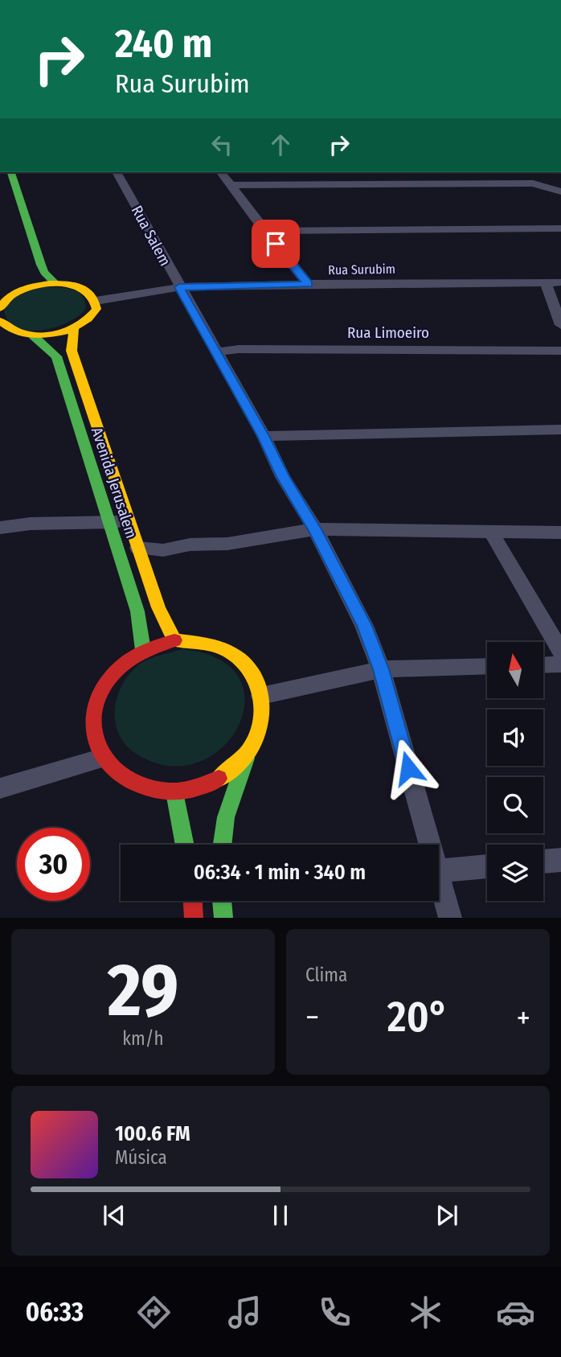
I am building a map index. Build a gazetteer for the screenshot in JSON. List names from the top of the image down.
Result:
{
  "streets": {
    "street": [
      "Rua Salem",
      "Rua Surubim",
      "Rua Limoeiro",
      "Avenida Jerusalem"
    ]
  },
  "crossings": [
    ["Rua Salem", "Rua Surubim"],
    ["Rua Salem", "Rua Limoeiro"],
    ["Rua Surubim", "Avenida Jerusalem"]
  ],
  "north": "top",
  "page": {
    "turn": ["240 m", "Rua Surubim"],
    "limit": "30",
    "trip": "06:34 · 1 min · 340 m",
    "tile": [
      ["29", "km/h"],
      "Clima"
    ],
    "heat": ["−", "20°", "+"],
    "song": ["100.6 FM", "Música"],
    "tabs": "06:33"
  }
}
